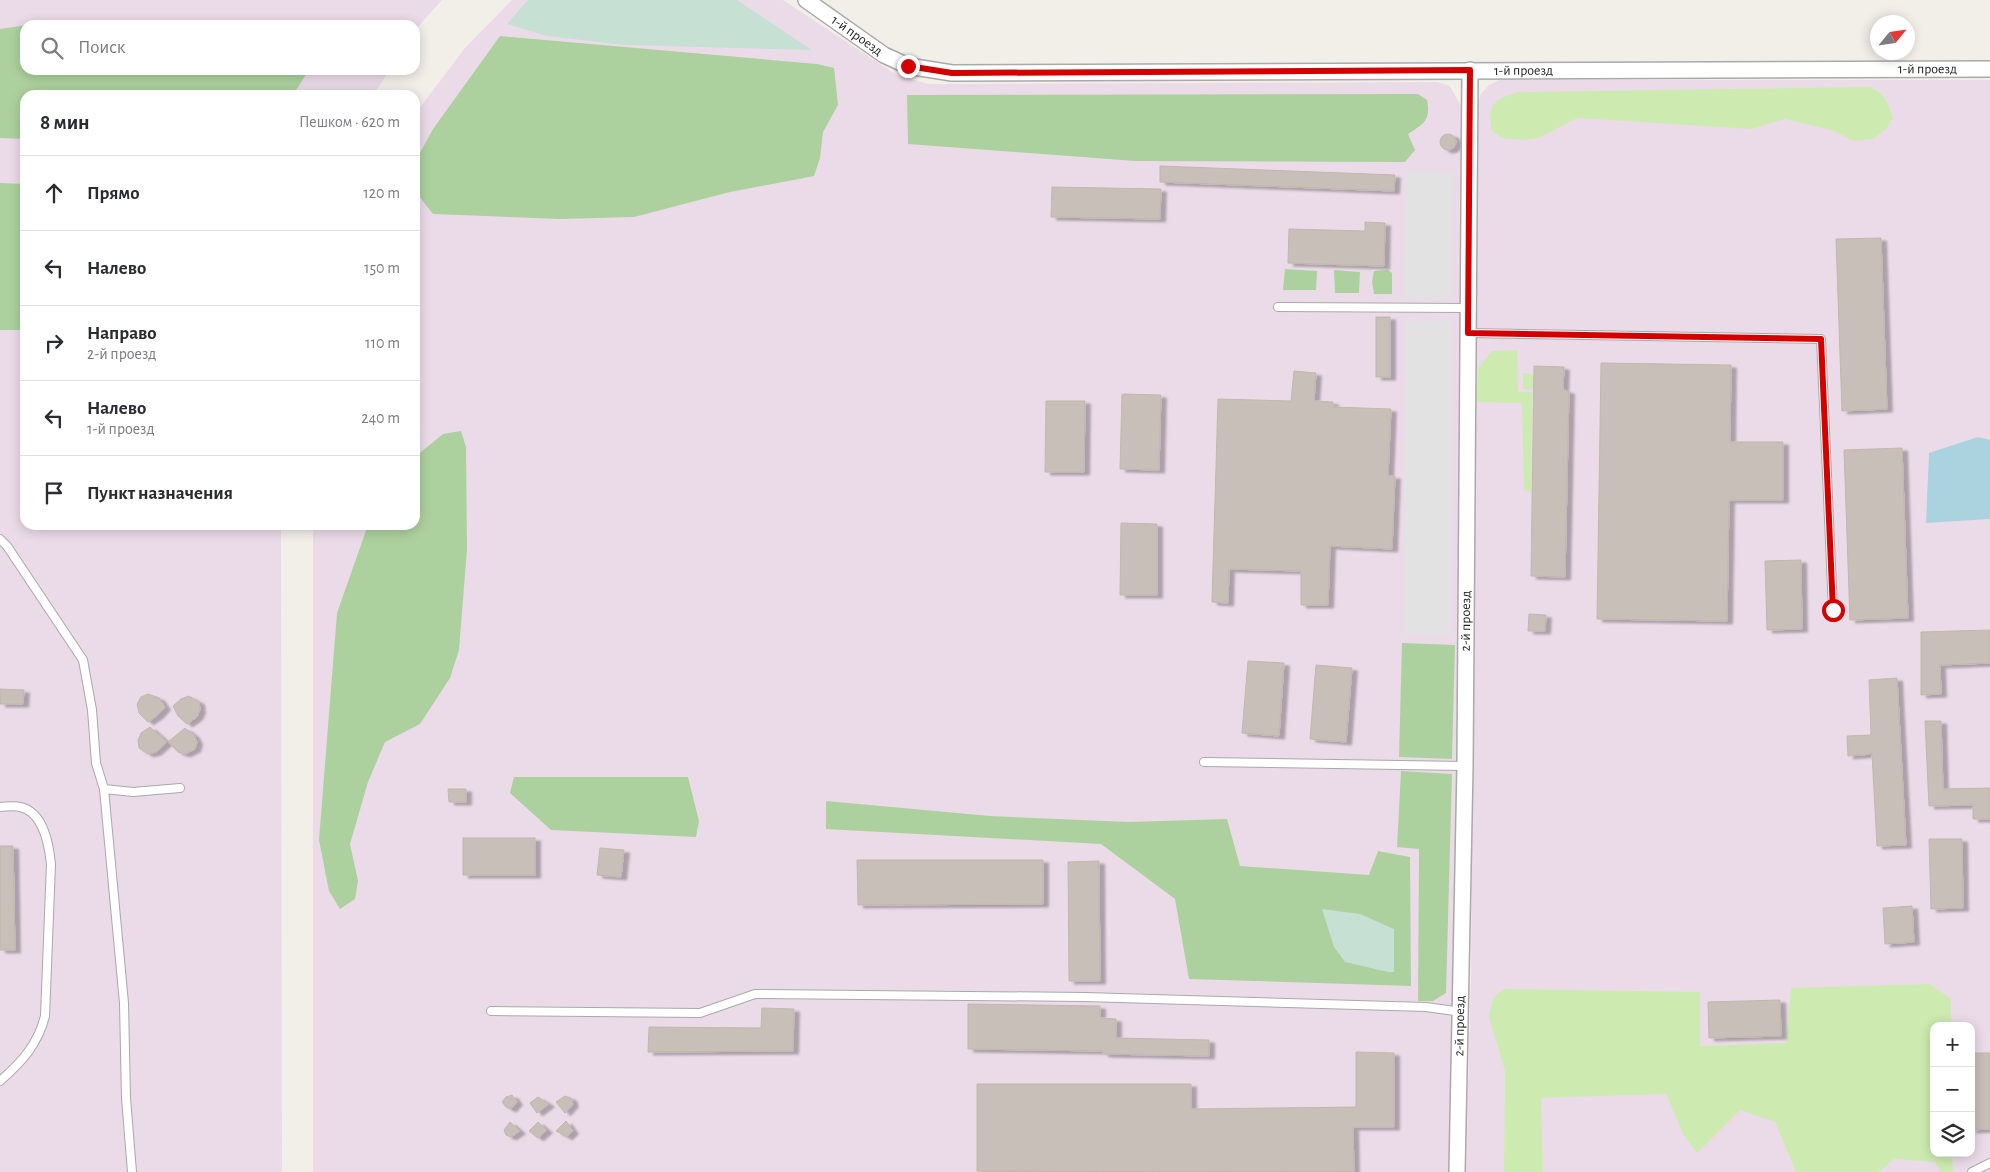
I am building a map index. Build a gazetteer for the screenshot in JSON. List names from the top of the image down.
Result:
{
  "streets": {
    "street": ["1-й проезд", "2-й проезд"]
  },
  "crossings": [
    ["1-й проезд", "2-й проезд"]
  ],
  "north": "top right",
  "page": {
    "search": "Поиск",
    "heading": ["8 мин", "Пешком · 620 m"],
    "list": [
      ["Прямо", "120 m"],
      ["Налево", "150 m"],
      ["Направо", "2-й проезд", "110 m"],
      ["Налево", "1-й проезд", "240 m"],
      "Пункт назначения"
    ],
    "map_buttons": ["+", "−"]
  }
}
